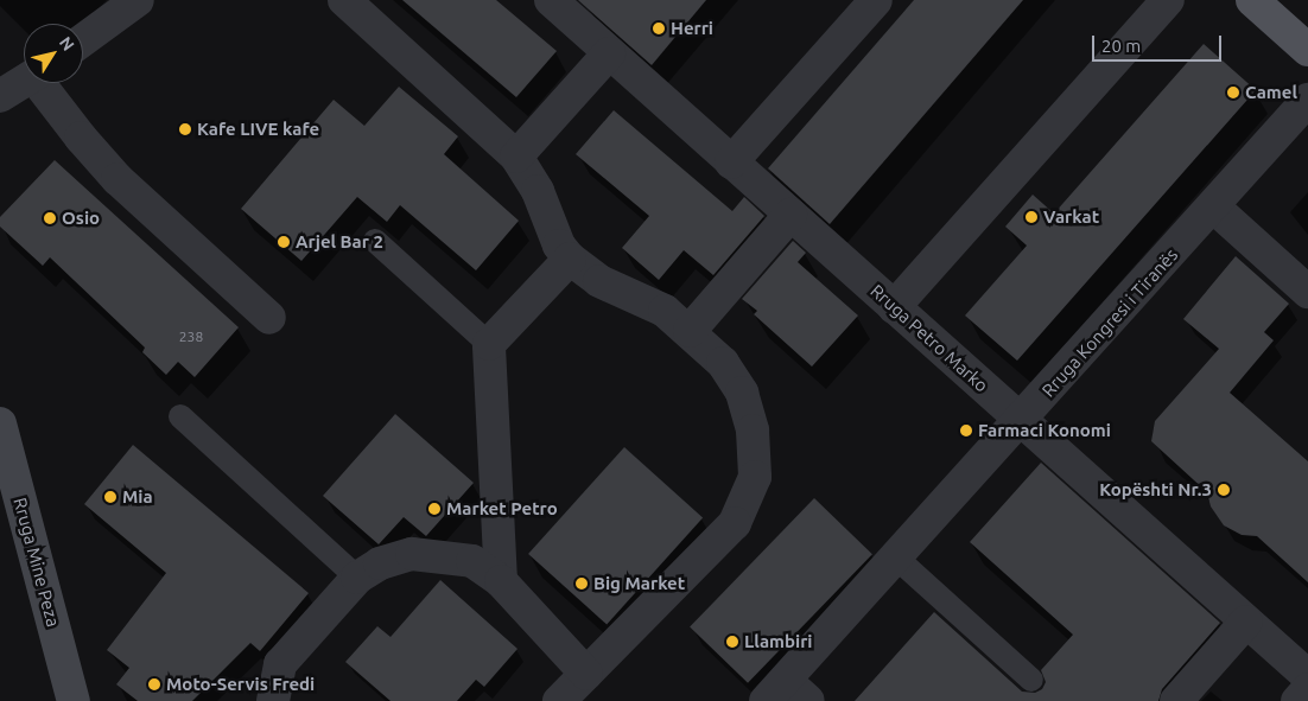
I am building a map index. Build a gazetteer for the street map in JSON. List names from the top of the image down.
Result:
{
  "streets": {
    "main road": ["Rruga Mine Peza"],
    "street": ["Rruga Kongresi i Tiranës", "Rruga Petro Marko"]
  },
  "crossings": [
    ["Rruga Kongresi i Tiranës", "Rruga Petro Marko"]
  ],
  "places": [
    "Herri",
    "Camel",
    "Kafe LIVE kafe",
    "Varkat",
    "Osio",
    "Arjel Bar 2",
    "Farmaci Konomi",
    "Kopështi Nr.3",
    "Mia",
    "Market Petro",
    "Big Market",
    "Llambiri",
    "Moto-Servis Fredi"
  ],
  "house_numbers": ["238"],
  "scale_bar": "20 m",
  "north": "top right"
}
